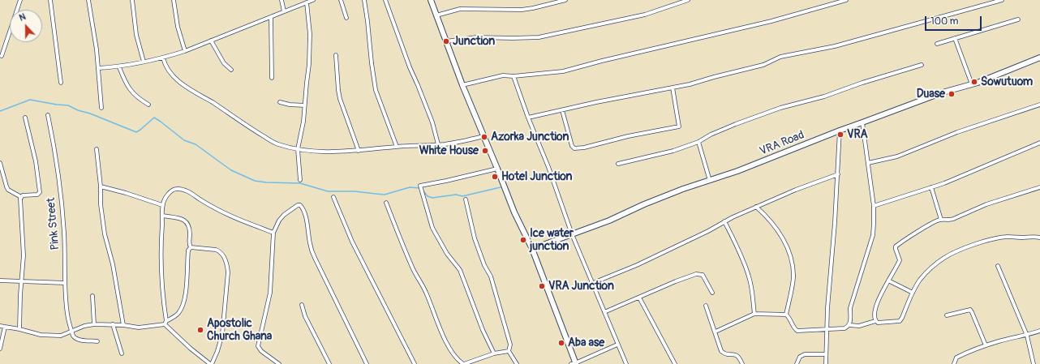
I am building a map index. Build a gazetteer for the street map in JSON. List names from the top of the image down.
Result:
{
  "streets": {
    "street": ["VRA Road", "Pink Street"]
  },
  "places": [
    "Junction",
    "Sowutuom",
    "Duase",
    "VRA",
    "Azorka Junction",
    "White House",
    "Hotel Junction",
    "Ice water junction",
    "VRA Junction",
    "Apostolic Church Ghana",
    "Aba ase"
  ],
  "scale_bar": "100 m",
  "north": "top"
}
